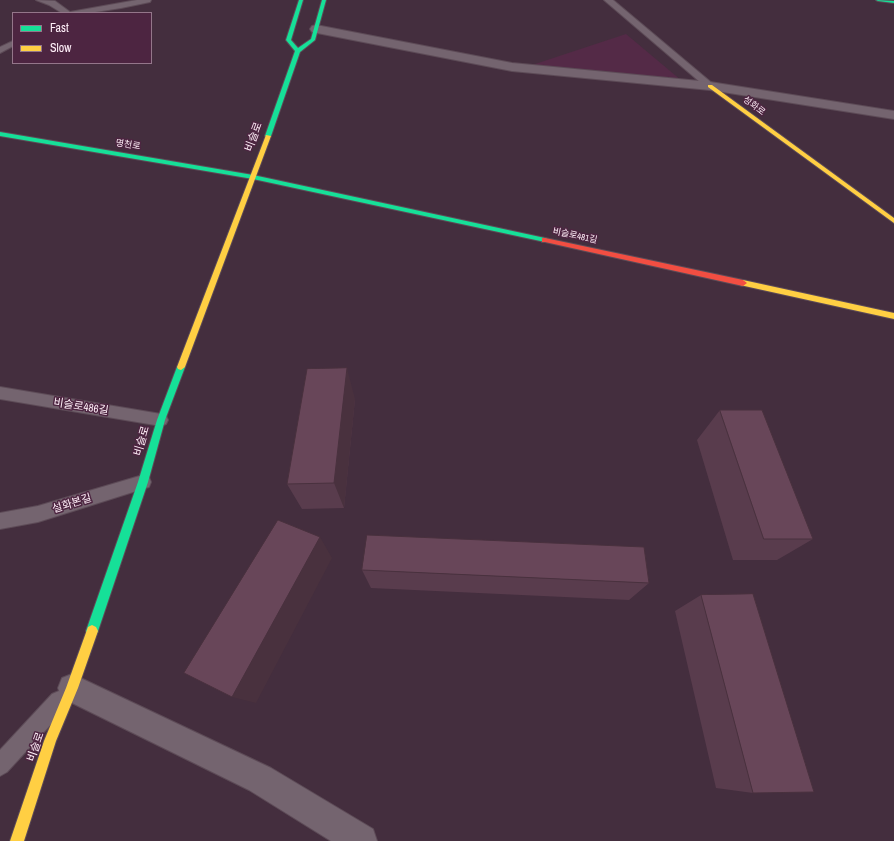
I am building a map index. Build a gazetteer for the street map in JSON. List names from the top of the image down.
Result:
{
  "streets": {
    "main road": [
      "성화로",
      "비슬로",
      "명천로",
      "비슬로481길"
    ],
    "lane": ["비슬로486길", "설화본길"]
  },
  "crossings": [
    ["비슬로", "명천로"],
    ["비슬로", "비슬로481길"],
    ["비슬로", "비슬로486길"],
    ["비슬로", "설화본길"],
    ["명천로", "비슬로481길"]
  ],
  "legend": ["Fast", "Slow"]
}
